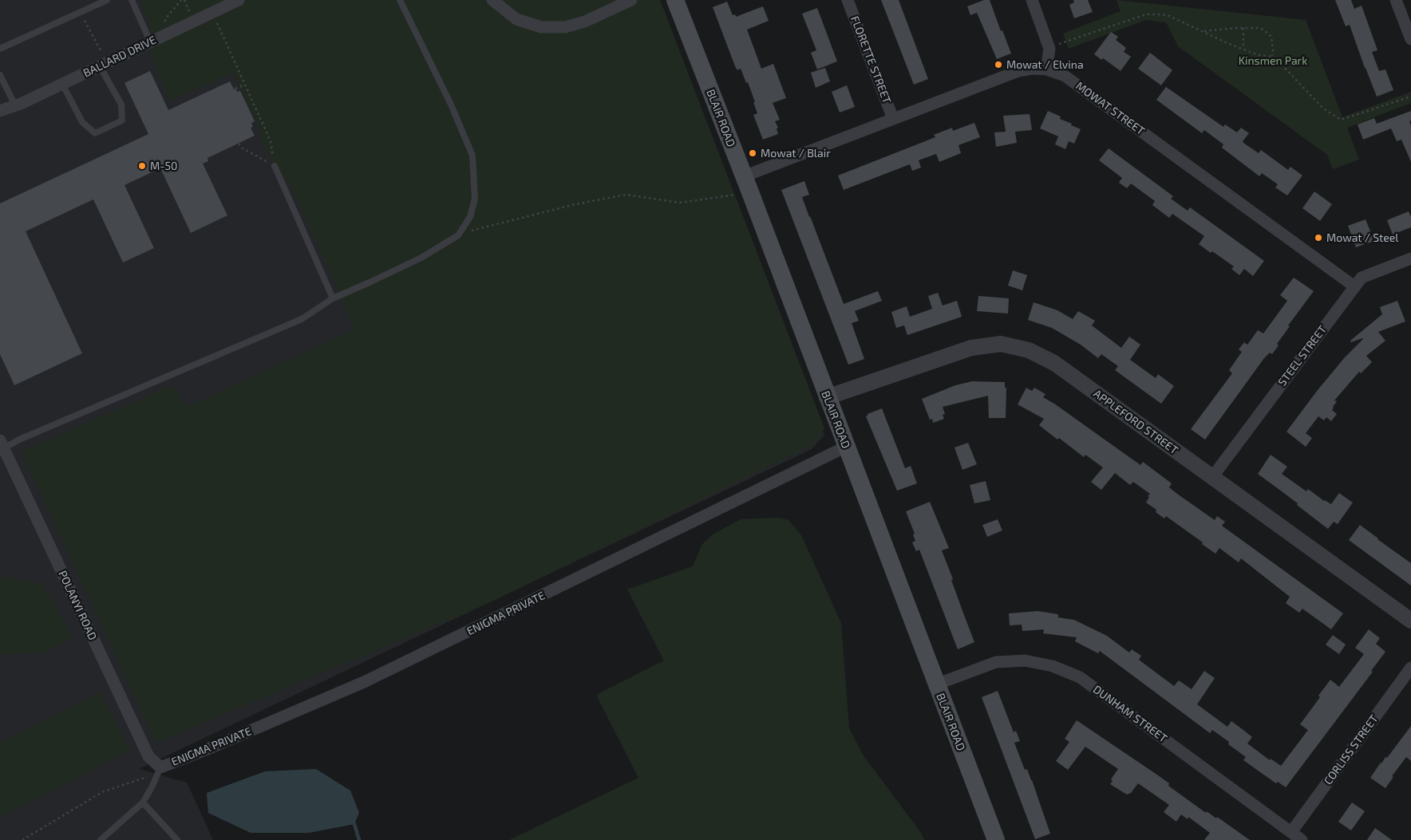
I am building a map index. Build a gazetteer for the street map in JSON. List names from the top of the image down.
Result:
{
  "streets": {
    "main road": ["BLAIR ROAD"],
    "street": [
      "BALLARD DRIVE",
      "FLORETTE STREET",
      "MOWAT STREET",
      "STEEL STREET",
      "APPLEFORD STREET",
      "POLANYI ROAD",
      "ENIGMA PRIVATE",
      "DUNHAM STREET",
      "CORLISS STREET"
    ]
  },
  "crossings": [
    ["FLORETTE STREET", "MOWAT STREET"],
    ["MOWAT STREET", "BLAIR ROAD"],
    ["MOWAT STREET", "STEEL STREET"],
    ["BLAIR ROAD", "APPLEFORD STREET"],
    ["BLAIR ROAD", "ENIGMA PRIVATE"],
    ["BLAIR ROAD", "DUNHAM STREET"],
    ["STEEL STREET", "APPLEFORD STREET"],
    ["POLANYI ROAD", "ENIGMA PRIVATE"],
    ["DUNHAM STREET", "CORLISS STREET"]
  ],
  "parks": ["Kinsmen Park"],
  "places": [
    "Mowat / Elvina",
    "Mowat / Blair",
    "M-50",
    "Mowat / Steel"
  ]
}
